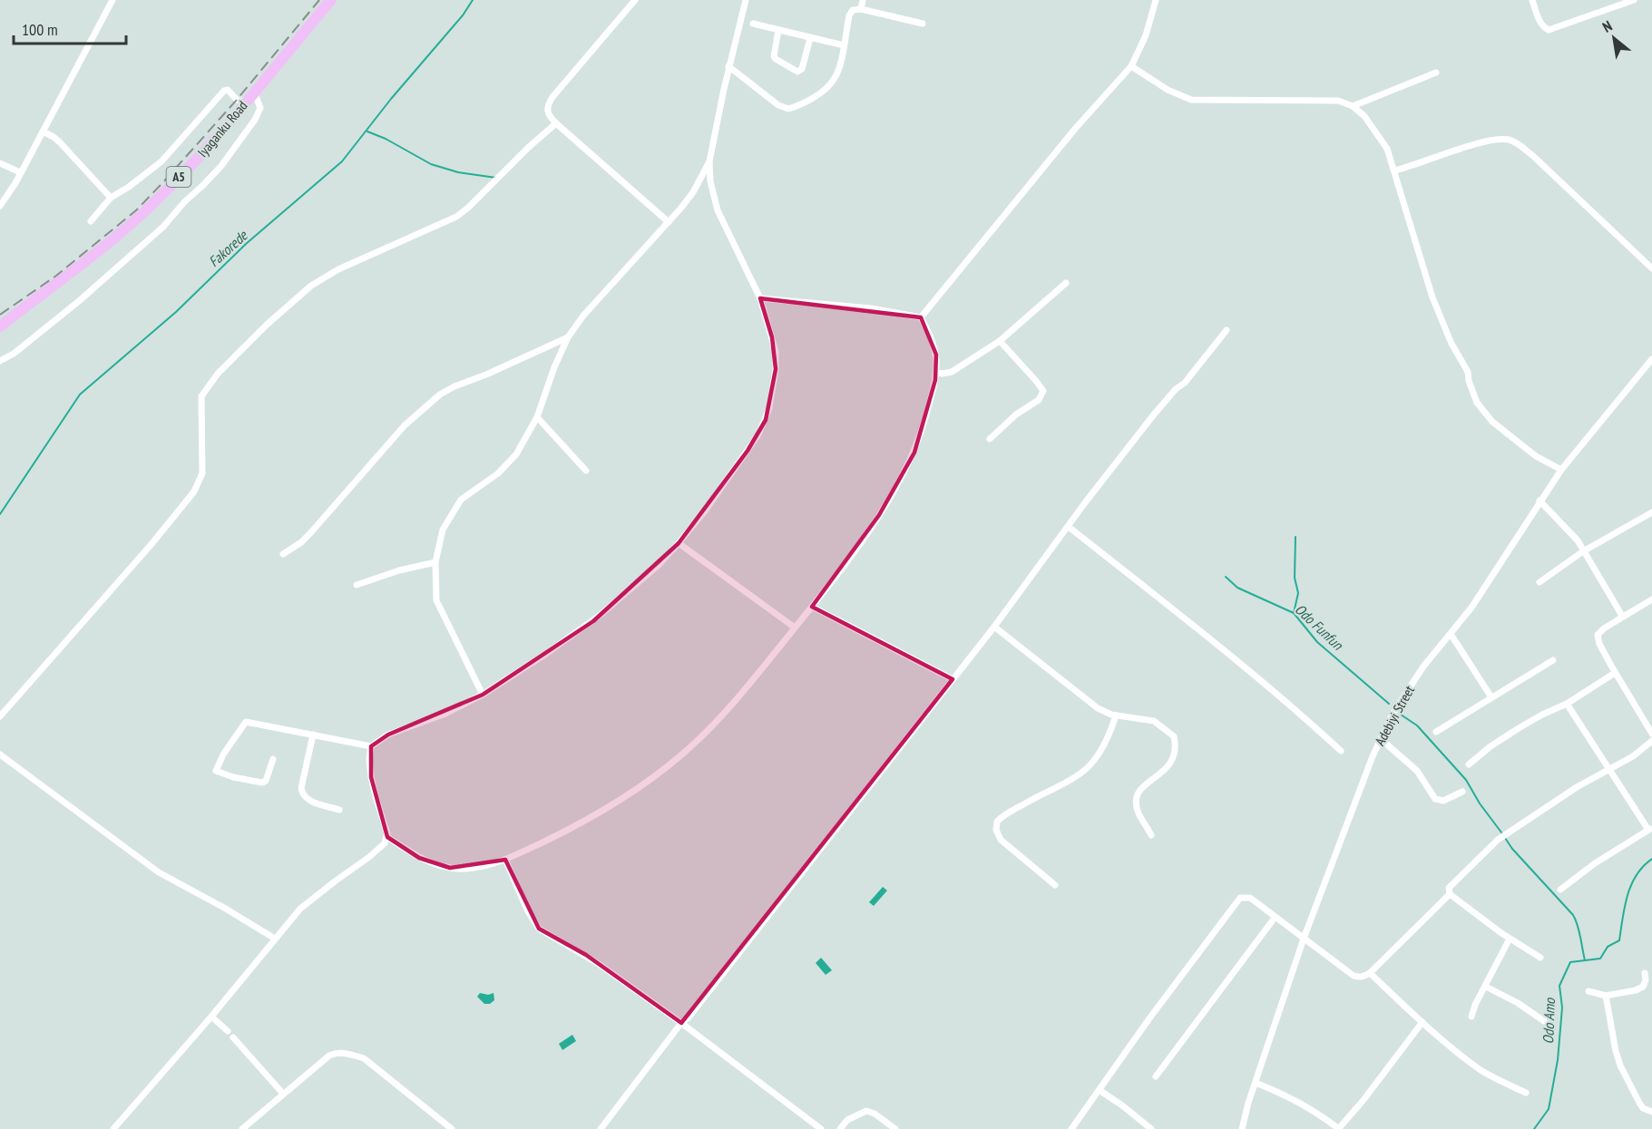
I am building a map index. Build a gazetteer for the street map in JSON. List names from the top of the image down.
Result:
{
  "streets": {
    "highway": ["Iyaganku Road", "A5"],
    "street": ["Adebiyi Street"]
  },
  "water": ["Fakorede", "Odo Funfun", "Odo Amo"],
  "scale_bar": "100 m",
  "north": "top left"
}
